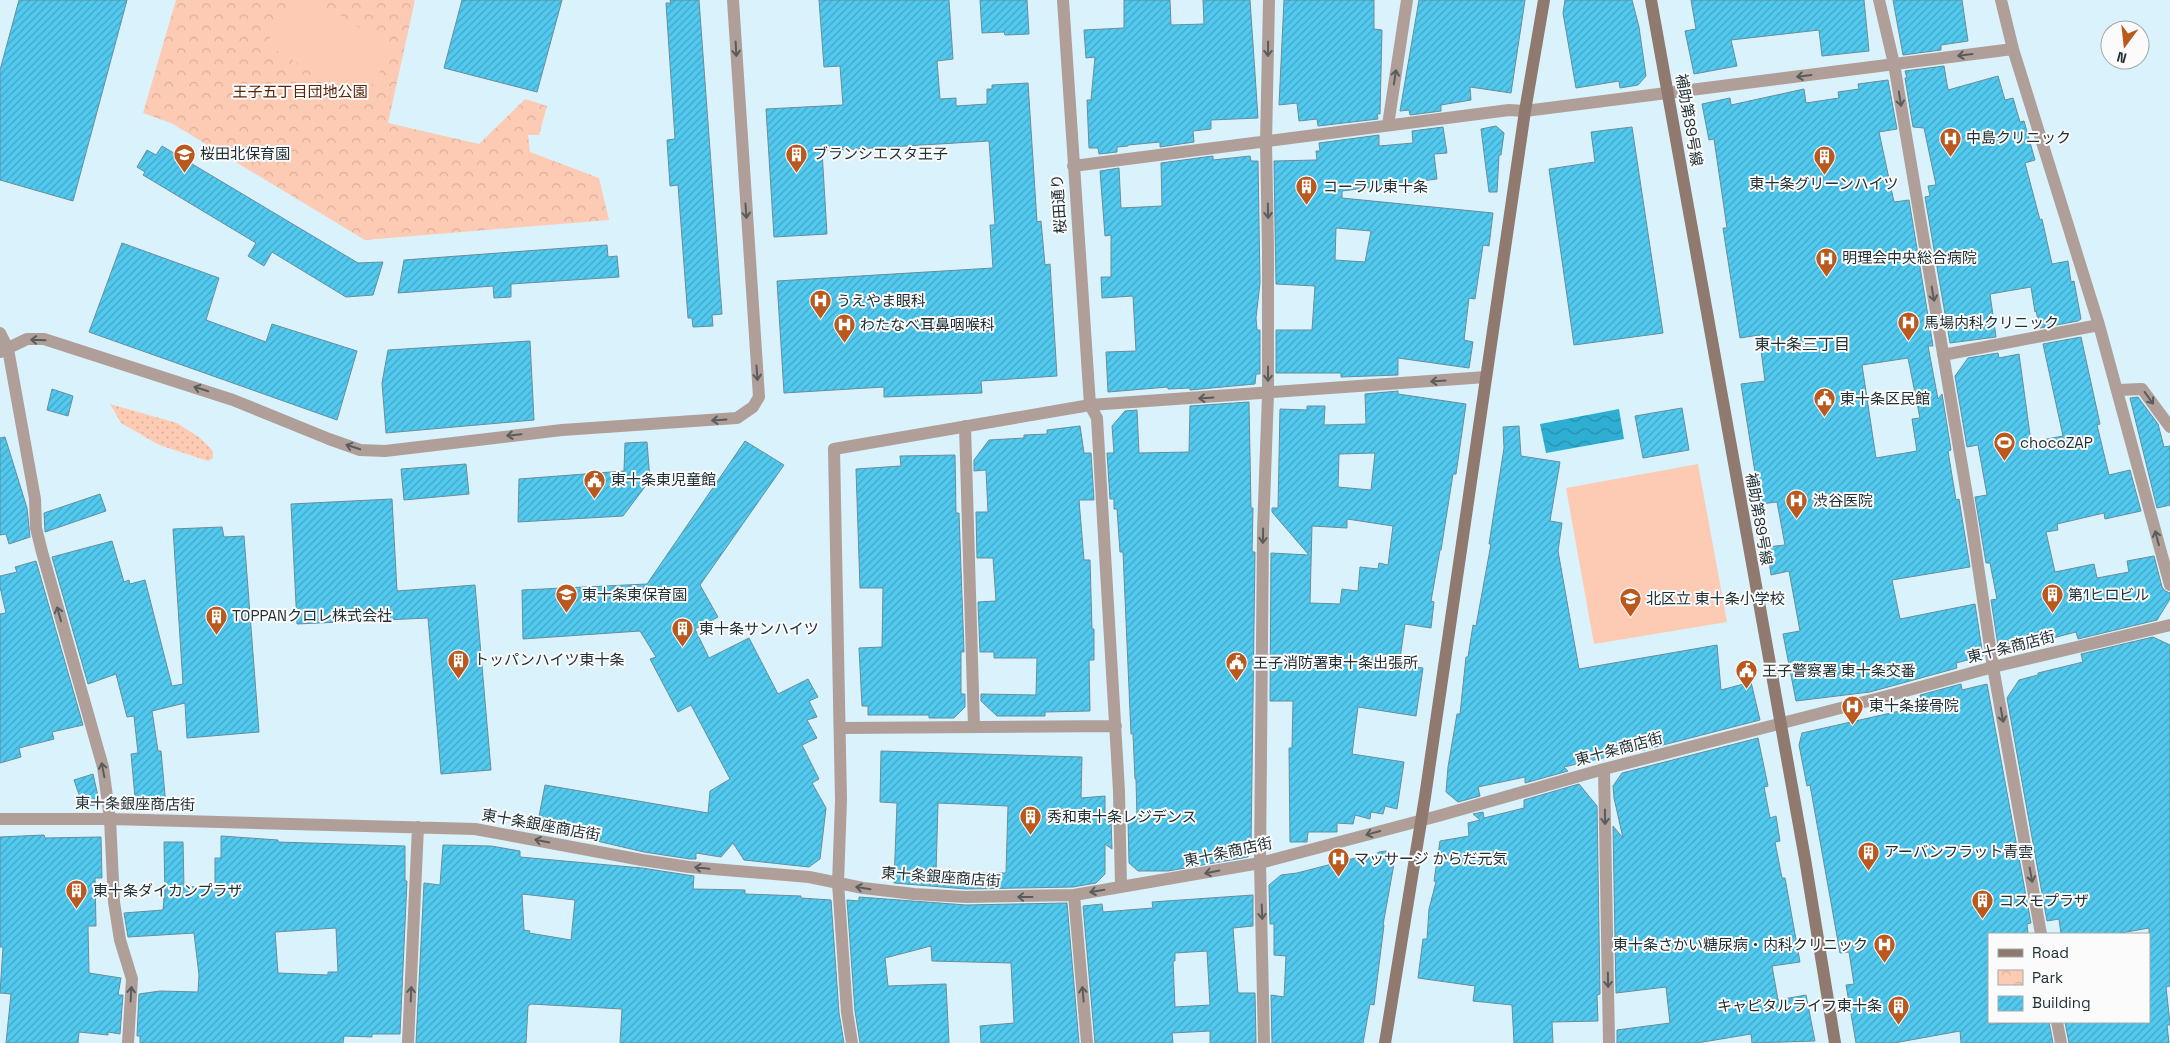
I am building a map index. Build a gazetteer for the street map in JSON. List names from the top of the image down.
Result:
{
  "streets": {
    "street": [
      "補助第89号線",
      "桜田通り",
      "東十条商店街",
      "東十条銀座商店街"
    ]
  },
  "crossings": [
    ["補助第89号線", "東十条商店街"],
    ["桜田通り", "東十条商店街"],
    ["東十条商店街", "東十条銀座商店街"]
  ],
  "one_way": ["東十条銀座商店街"],
  "districts": ["東十条三丁目"],
  "parks": ["王子五丁目団地公園"],
  "places": {
    "hospital": [
      "中島クリニック",
      "明理会中央総合病院",
      "うえやま眼科",
      "馬場内科クリニック",
      "わたなべ耳鼻咽喉科",
      "渋谷医院",
      "東十条接骨院",
      "マッサージ からだ元気",
      "東十条さかい糖尿病・内科クリニック"
    ],
    "school or university": ["桜田北保育園", "東十条東保育園", "北区立 東十条小学校"],
    "building": [
      "ブランシエスタ王子",
      "東十条グリーンハイツ",
      "コーラル東十条",
      "第1ヒロビル",
      "TOPPANクロレ株式会社",
      "東十条サンハイツ",
      "トッパンハイツ東十条",
      "秀和東十条レジデンス",
      "アーバンフラット青雲",
      "東十条ダイカンプラザ",
      "コスモプラザ",
      "キャピタルライフ東十条"
    ],
    "public building": [
      "東十条区民館",
      "東十条東児童館",
      "王子消防署東十条出張所",
      "王子警察署 東十条交番"
    ],
    "sports": ["chocoZAP"]
  },
  "legend": ["Road", "Park", "Building"],
  "north": "bottom"
}
